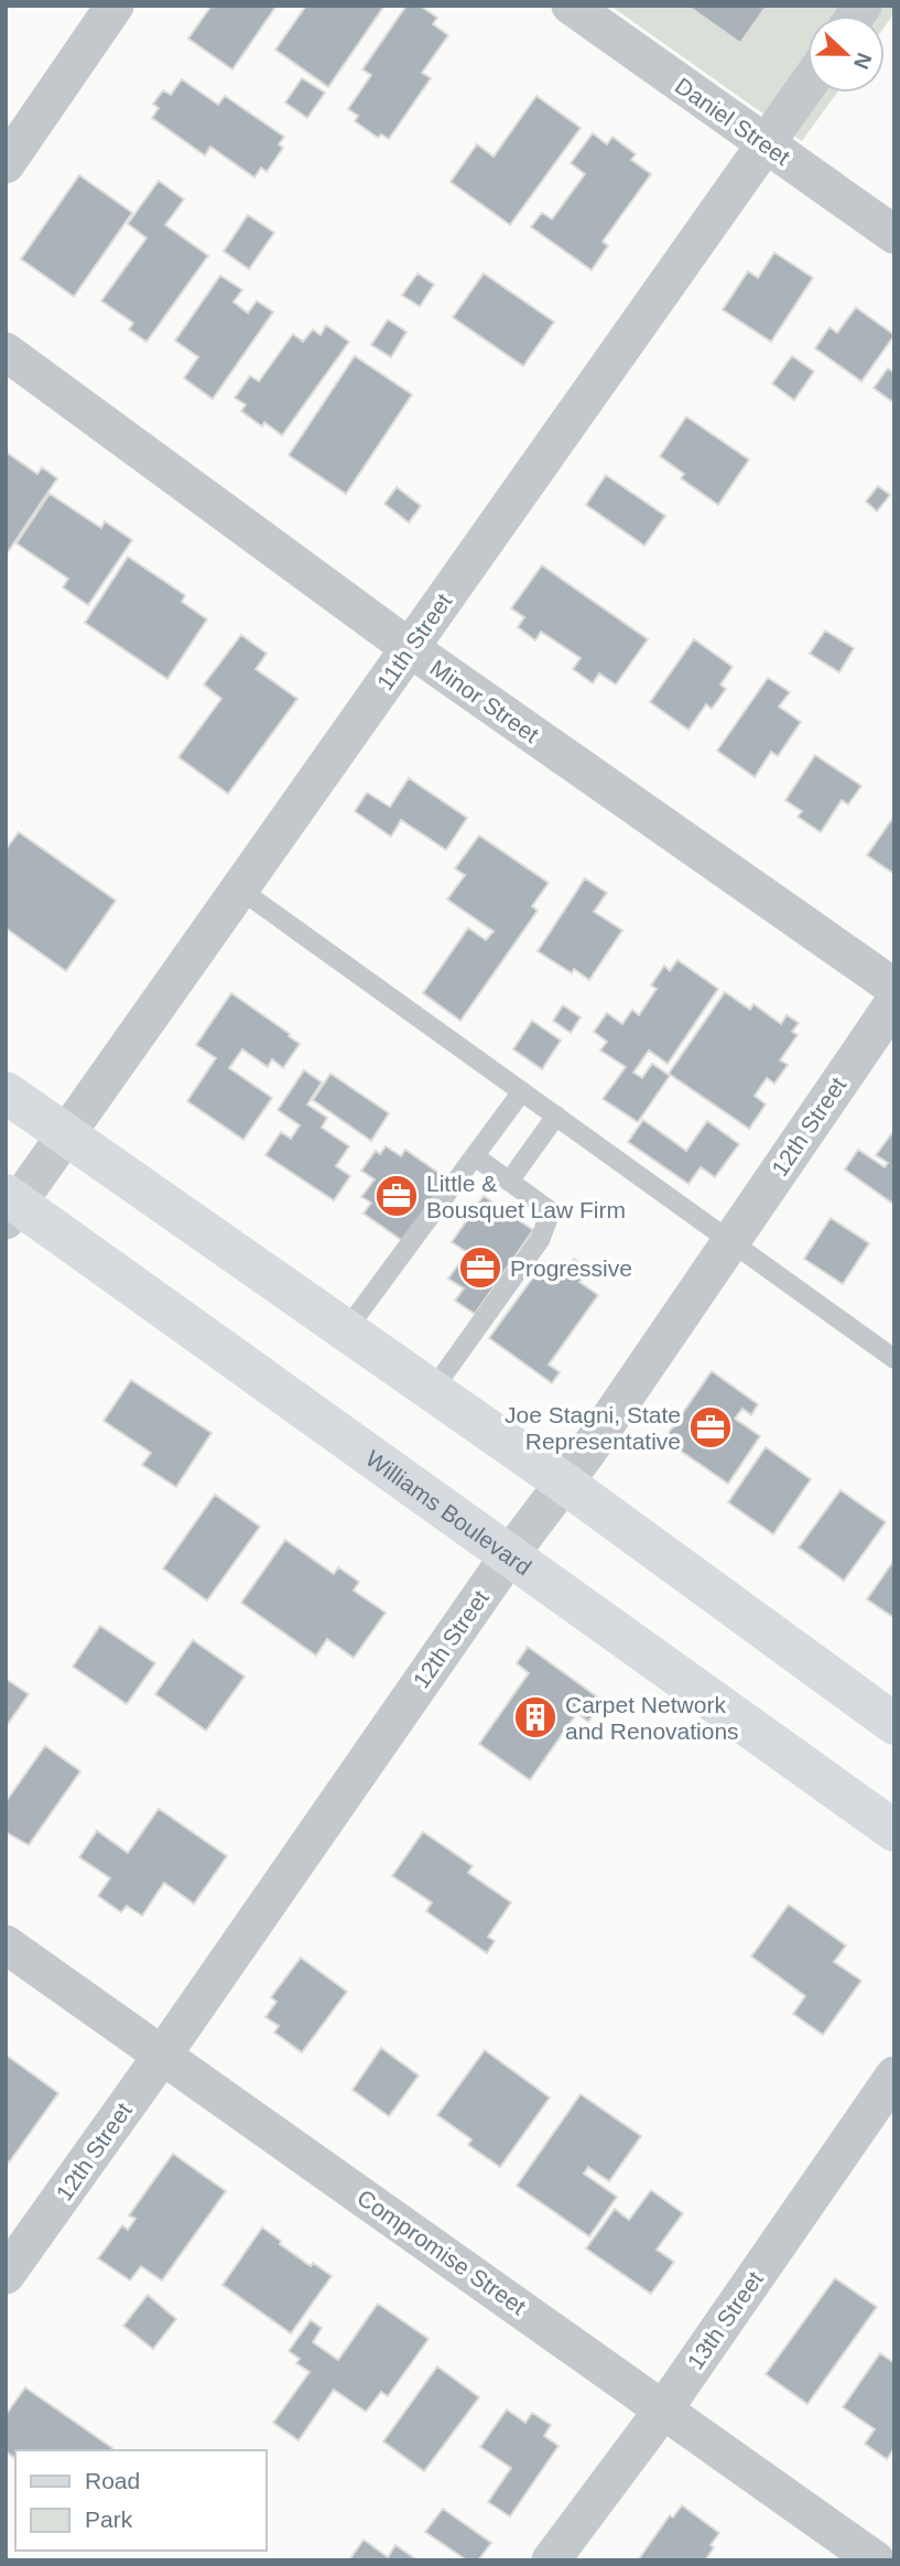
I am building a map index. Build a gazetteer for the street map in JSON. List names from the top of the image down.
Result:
{
  "streets": {
    "main road": ["Williams Boulevard"],
    "street": [
      "Daniel Street",
      "11th Street",
      "Minor Street",
      "12th Street",
      "Compromise Street",
      "13th Street"
    ]
  },
  "crossings": [
    ["Daniel Street", "11th Street"],
    ["11th Street", "Minor Street"],
    ["11th Street", "Williams Boulevard"],
    ["12th Street", "Williams Boulevard"],
    ["12th Street", "Compromise Street"],
    ["Compromise Street", "13th Street"]
  ],
  "places": {
    "office": ["Little & Bousquet Law Firm", "Progressive", "Joe Stagni, State Representative"],
    "building": ["Carpet Network and Renovations"]
  },
  "legend": ["Road", "Park"],
  "north": "right"
}
